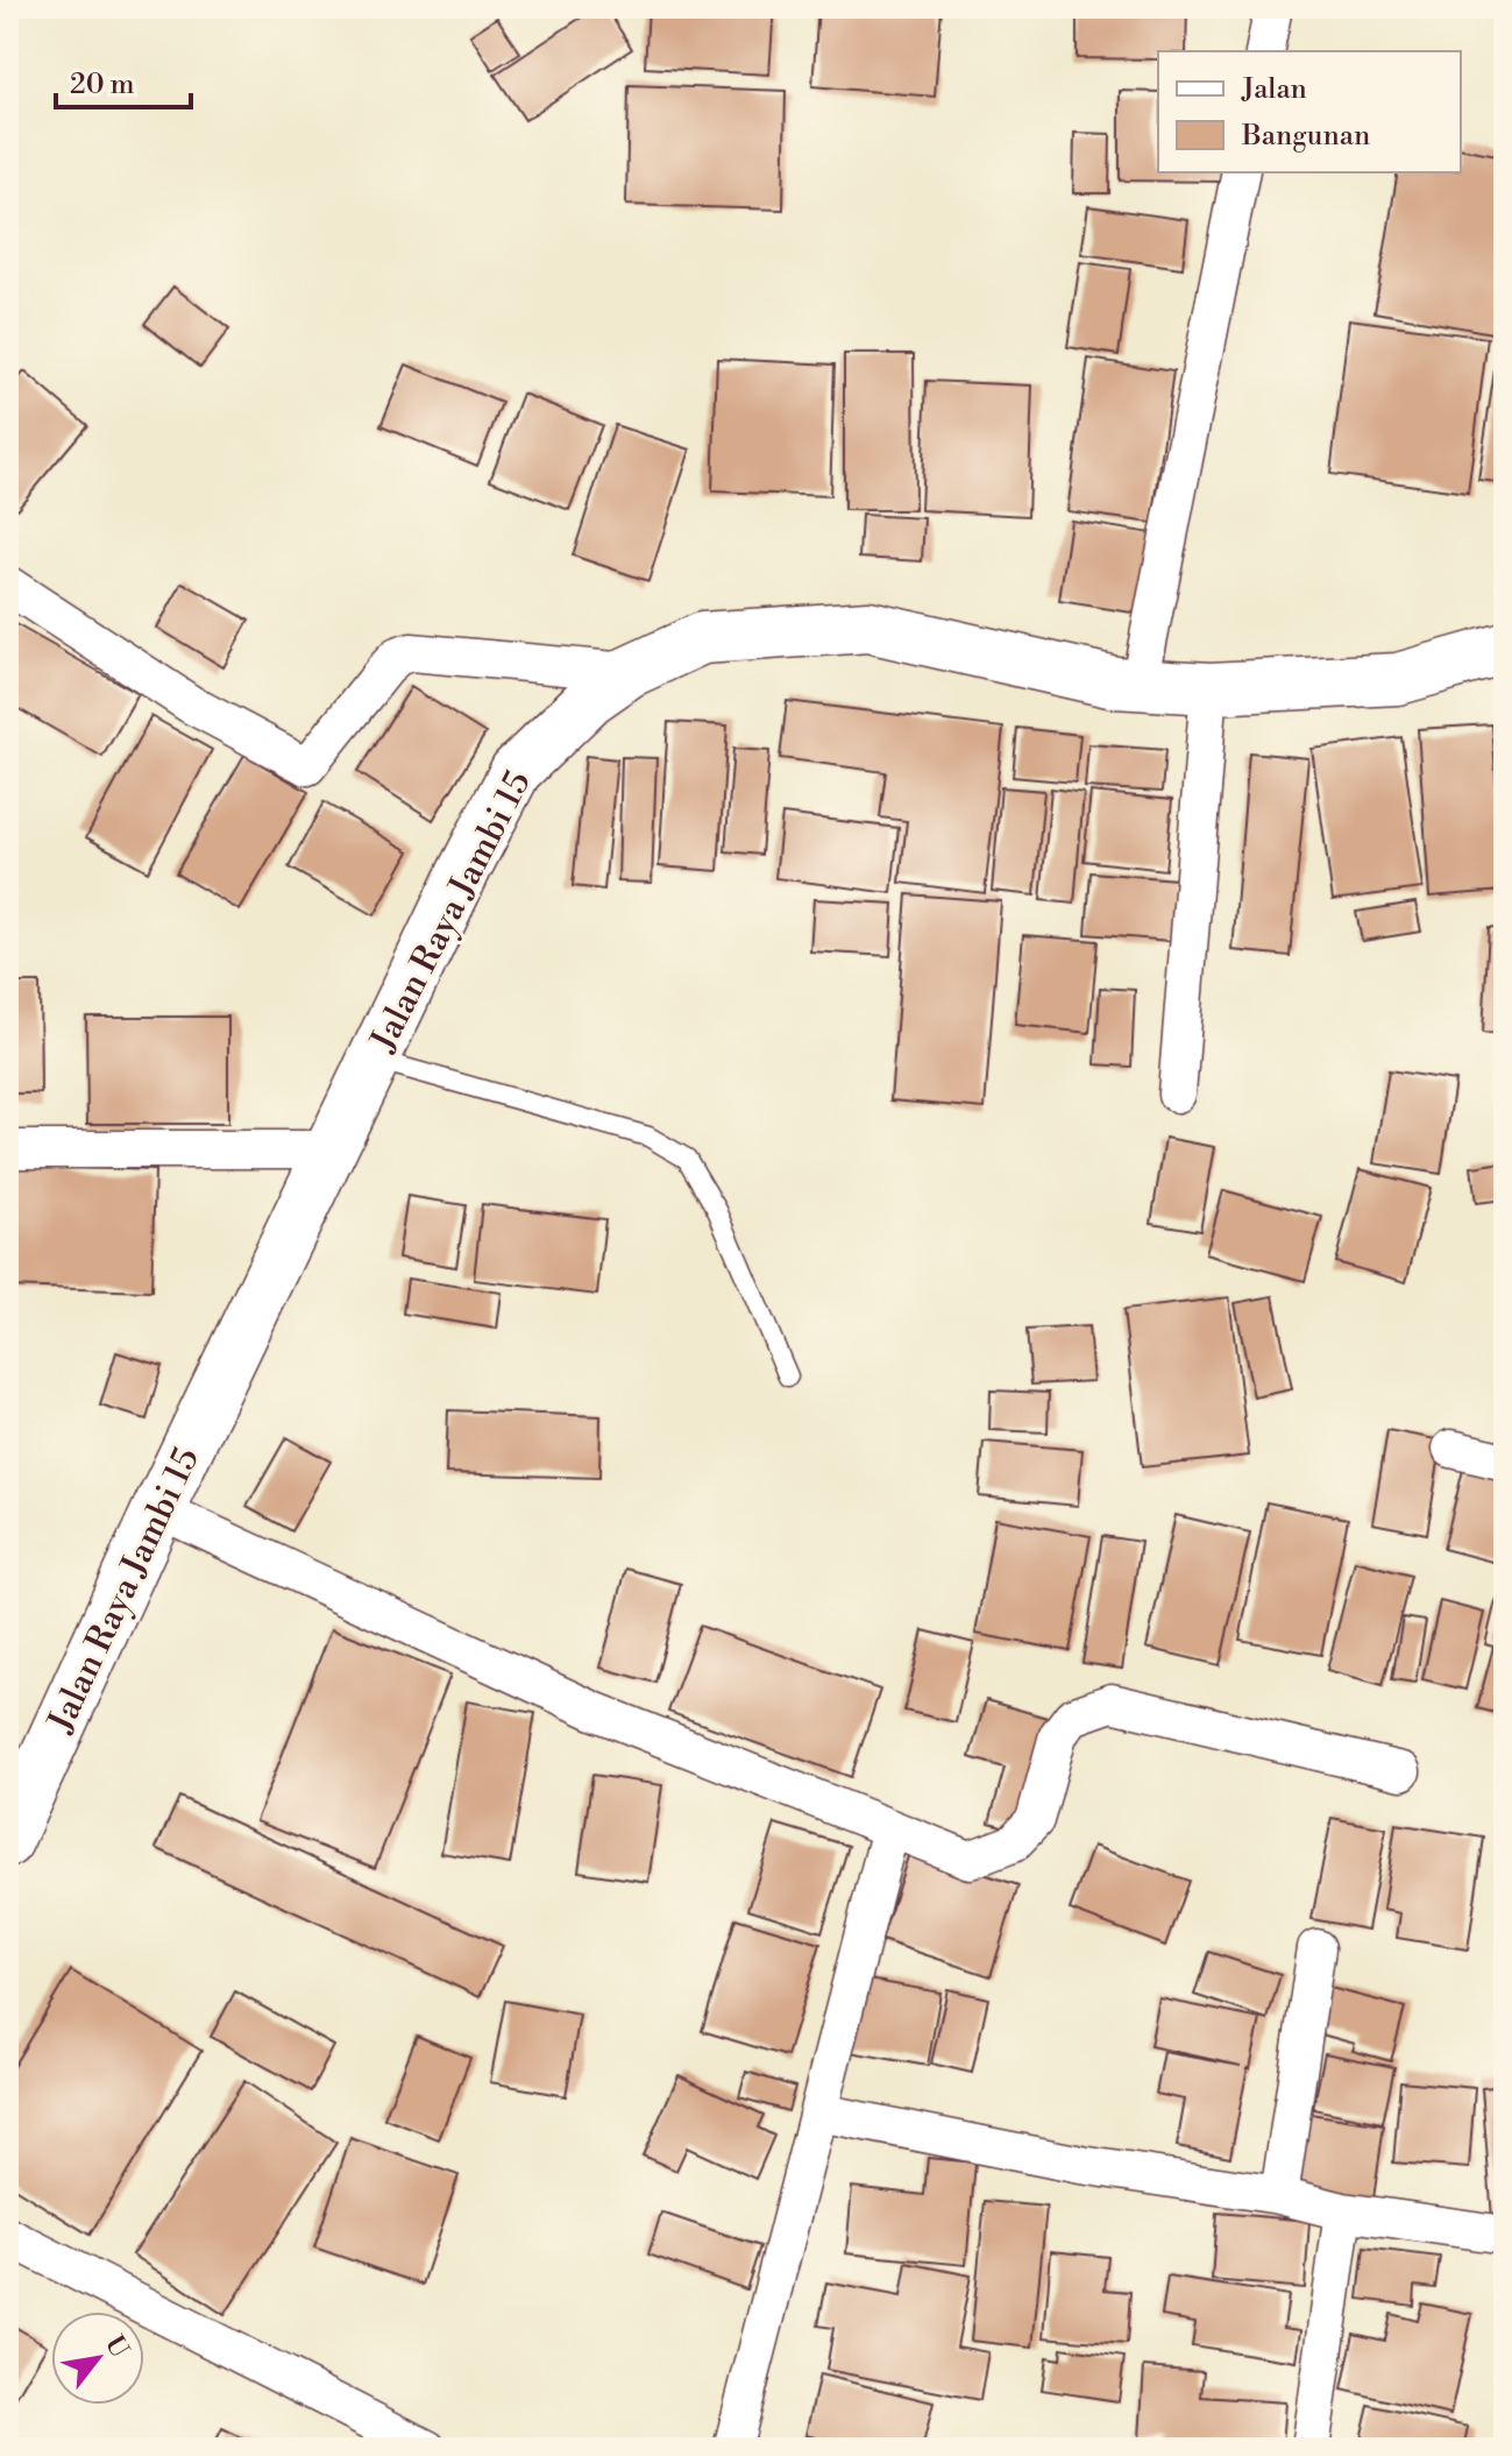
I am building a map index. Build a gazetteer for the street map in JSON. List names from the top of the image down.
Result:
{
  "streets": {
    "highway": ["Jalan Raya Jambi 15"]
  },
  "legend": ["Jalan", "Bangunan"],
  "scale_bar": "20 m",
  "north": "top right"
}
